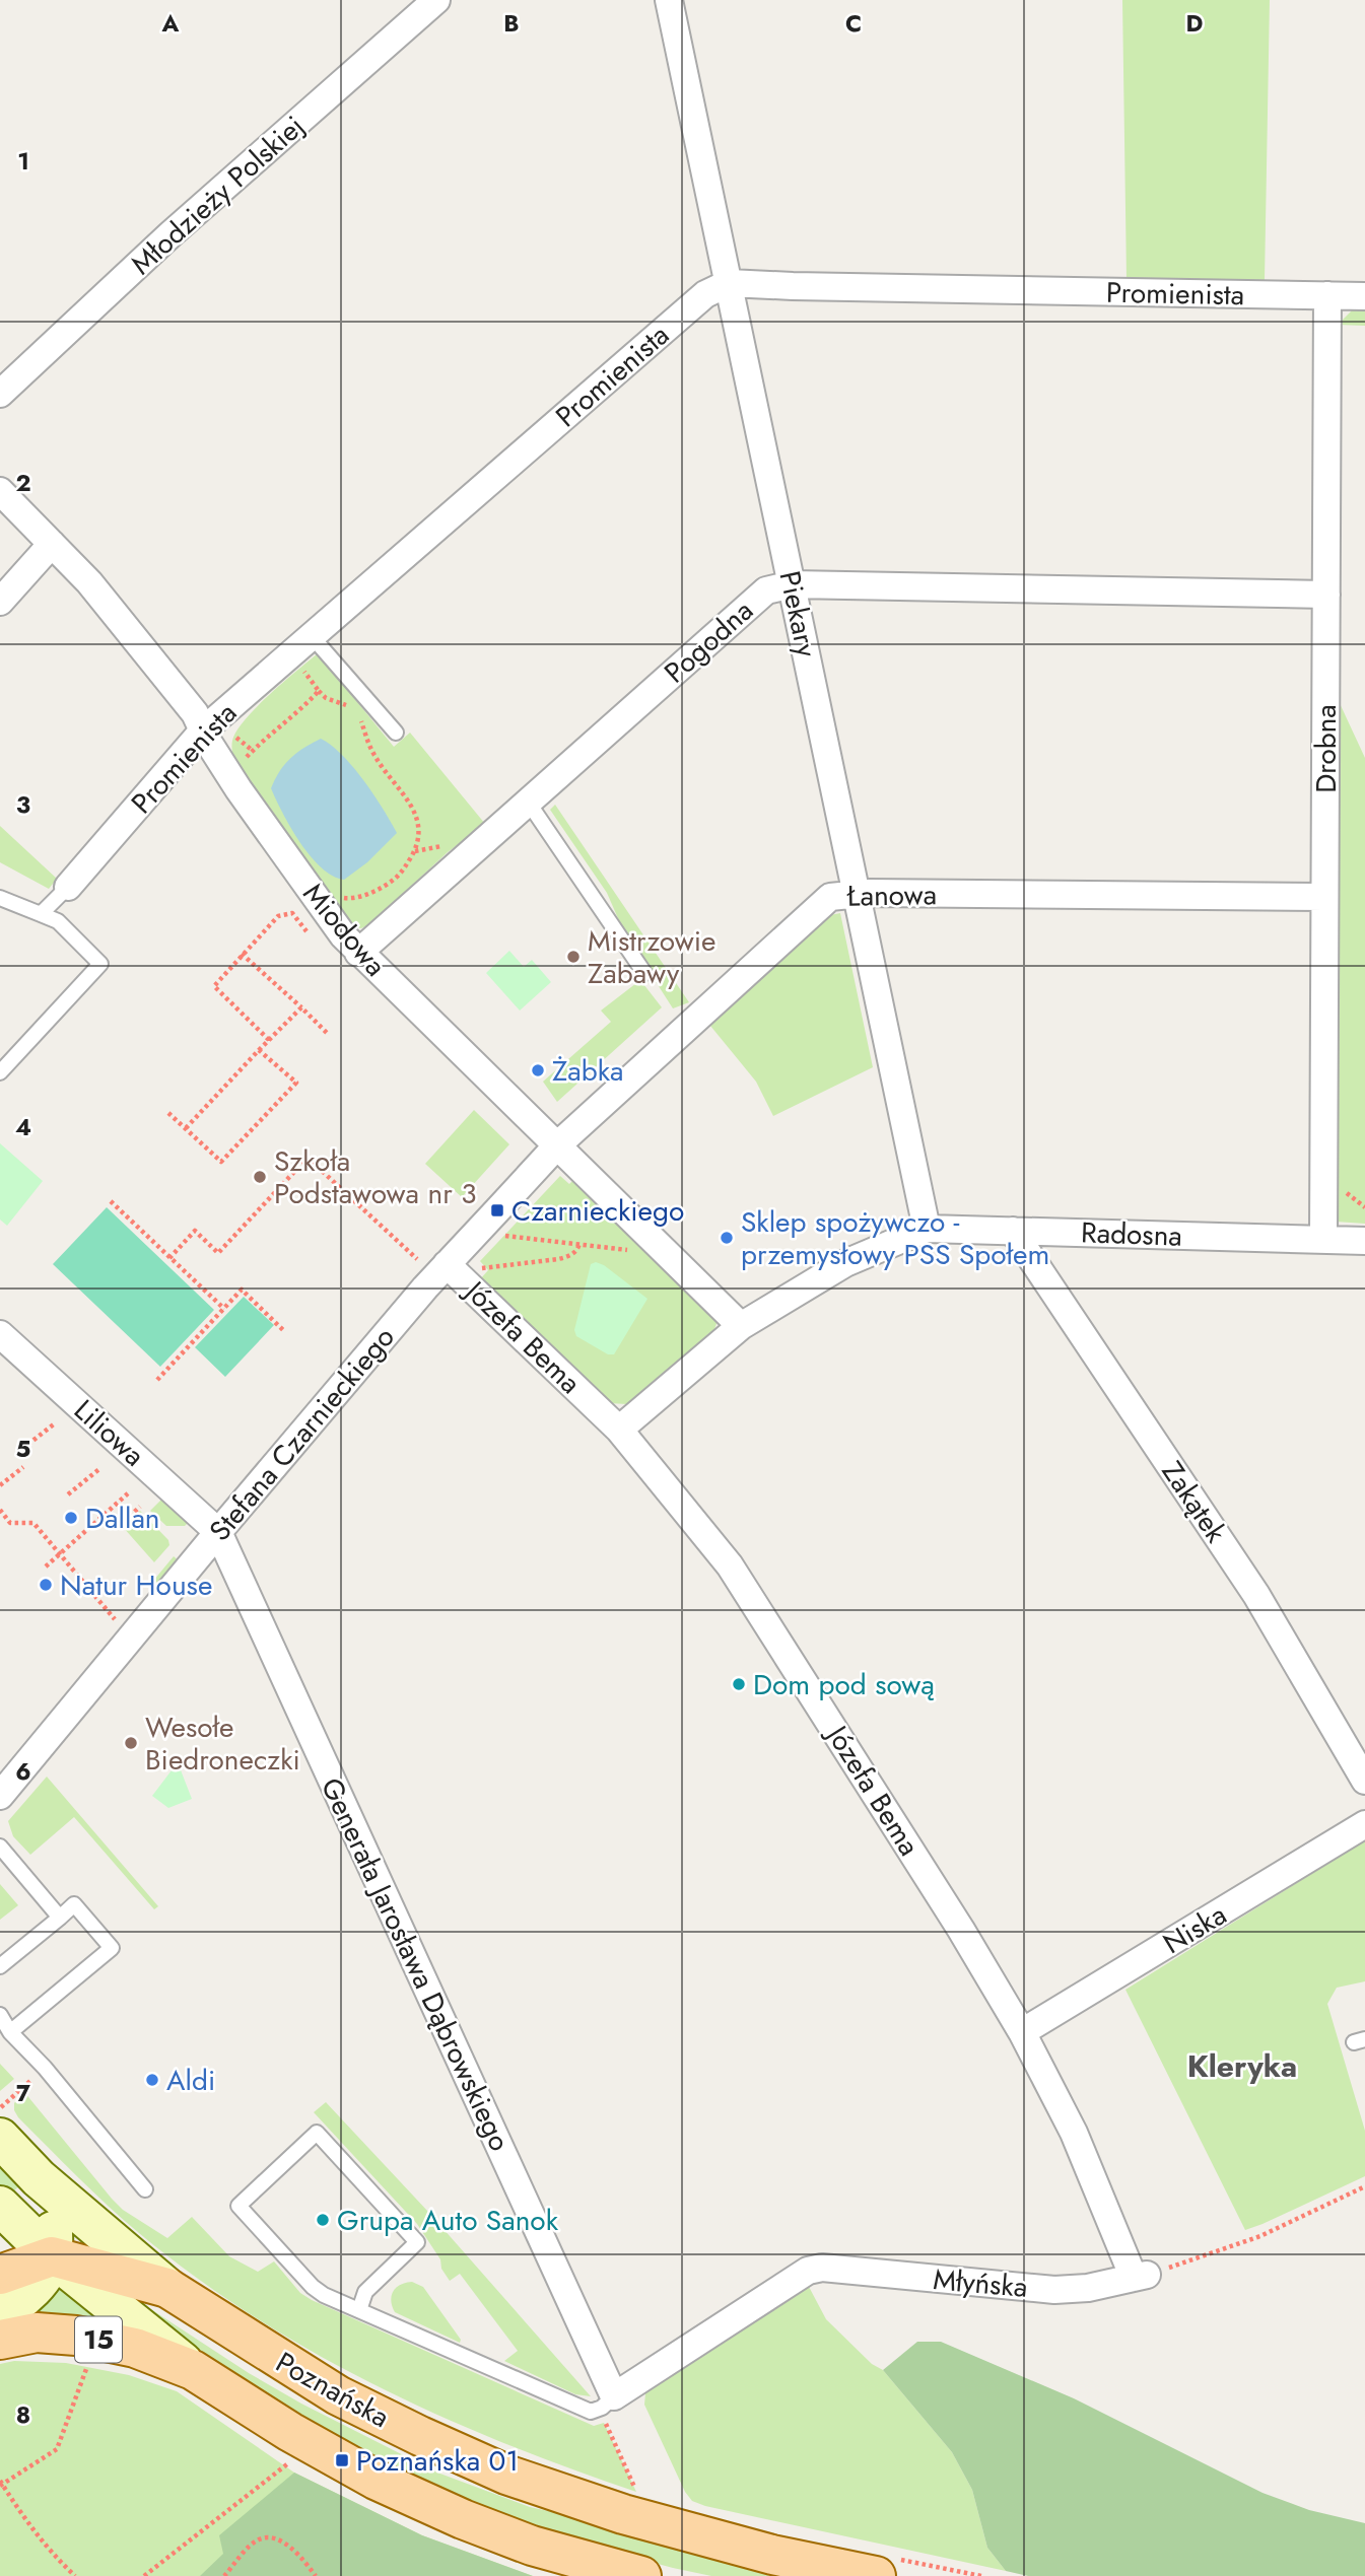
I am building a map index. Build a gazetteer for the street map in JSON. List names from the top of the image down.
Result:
{
  "streets": {
    "main road": ["15", "Poznańska"],
    "street": [
      "Młodzieży Polskiej",
      "Promienista",
      "Piekary",
      "Pogodna",
      "Drobna",
      "Łanowa",
      "Miodowa",
      "Radosna",
      "Józefa Bema",
      "Liliowa",
      "Stefana Czarnieckiego",
      "Zakątek",
      "Niska",
      "Generała Jarosława Dąbrowskiego",
      "Młyńska"
    ]
  },
  "crossings": [
    ["Promienista", "Piekary"],
    ["Promienista", "Drobna"],
    ["Promienista", "Miodowa"],
    ["Piekary", "Pogodna"],
    ["Piekary", "Łanowa"],
    ["Piekary", "Radosna"],
    ["Pogodna", "Drobna"],
    ["Pogodna", "Miodowa"],
    ["Drobna", "Łanowa"],
    ["Drobna", "Radosna"],
    ["Łanowa", "Miodowa"],
    ["Łanowa", "Stefana Czarnieckiego"],
    ["Miodowa", "Radosna"],
    ["Miodowa", "Stefana Czarnieckiego"],
    ["Radosna", "Józefa Bema"],
    ["Radosna", "Zakątek"],
    ["Józefa Bema", "Stefana Czarnieckiego"],
    ["Józefa Bema", "Niska"],
    ["Józefa Bema", "Młyńska"],
    ["Liliowa", "Stefana Czarnieckiego"],
    ["Liliowa", "Generała Jarosława Dąbrowskiego"],
    ["Stefana Czarnieckiego", "Generała Jarosława Dąbrowskiego"],
    ["Generała Jarosława Dąbrowskiego", "Młyńska"],
    ["15", "Poznańska"]
  ],
  "districts": ["Kleryka"],
  "places": {
    "other": [
      "Mistrzowie Zabawy",
      "Żabka",
      "Szkoła Podstawowa nr 3",
      "Sklep spożywczo - przemysłowy PSS Społem",
      "Dallan",
      "Natur House",
      "Dom pod sową",
      "Wesołe Biedroneczki",
      "Aldi",
      "Grupa Auto Sanok"
    ],
    "transit": ["Czarnieckiego", "Poznańska 01"]
  },
  "grid": {
    "columns": [
      "A",
      "B",
      "C",
      "D"
    ],
    "rows": [
      "1",
      "2",
      "3",
      "4",
      "5",
      "6",
      "7",
      "8"
    ]
  }
}
